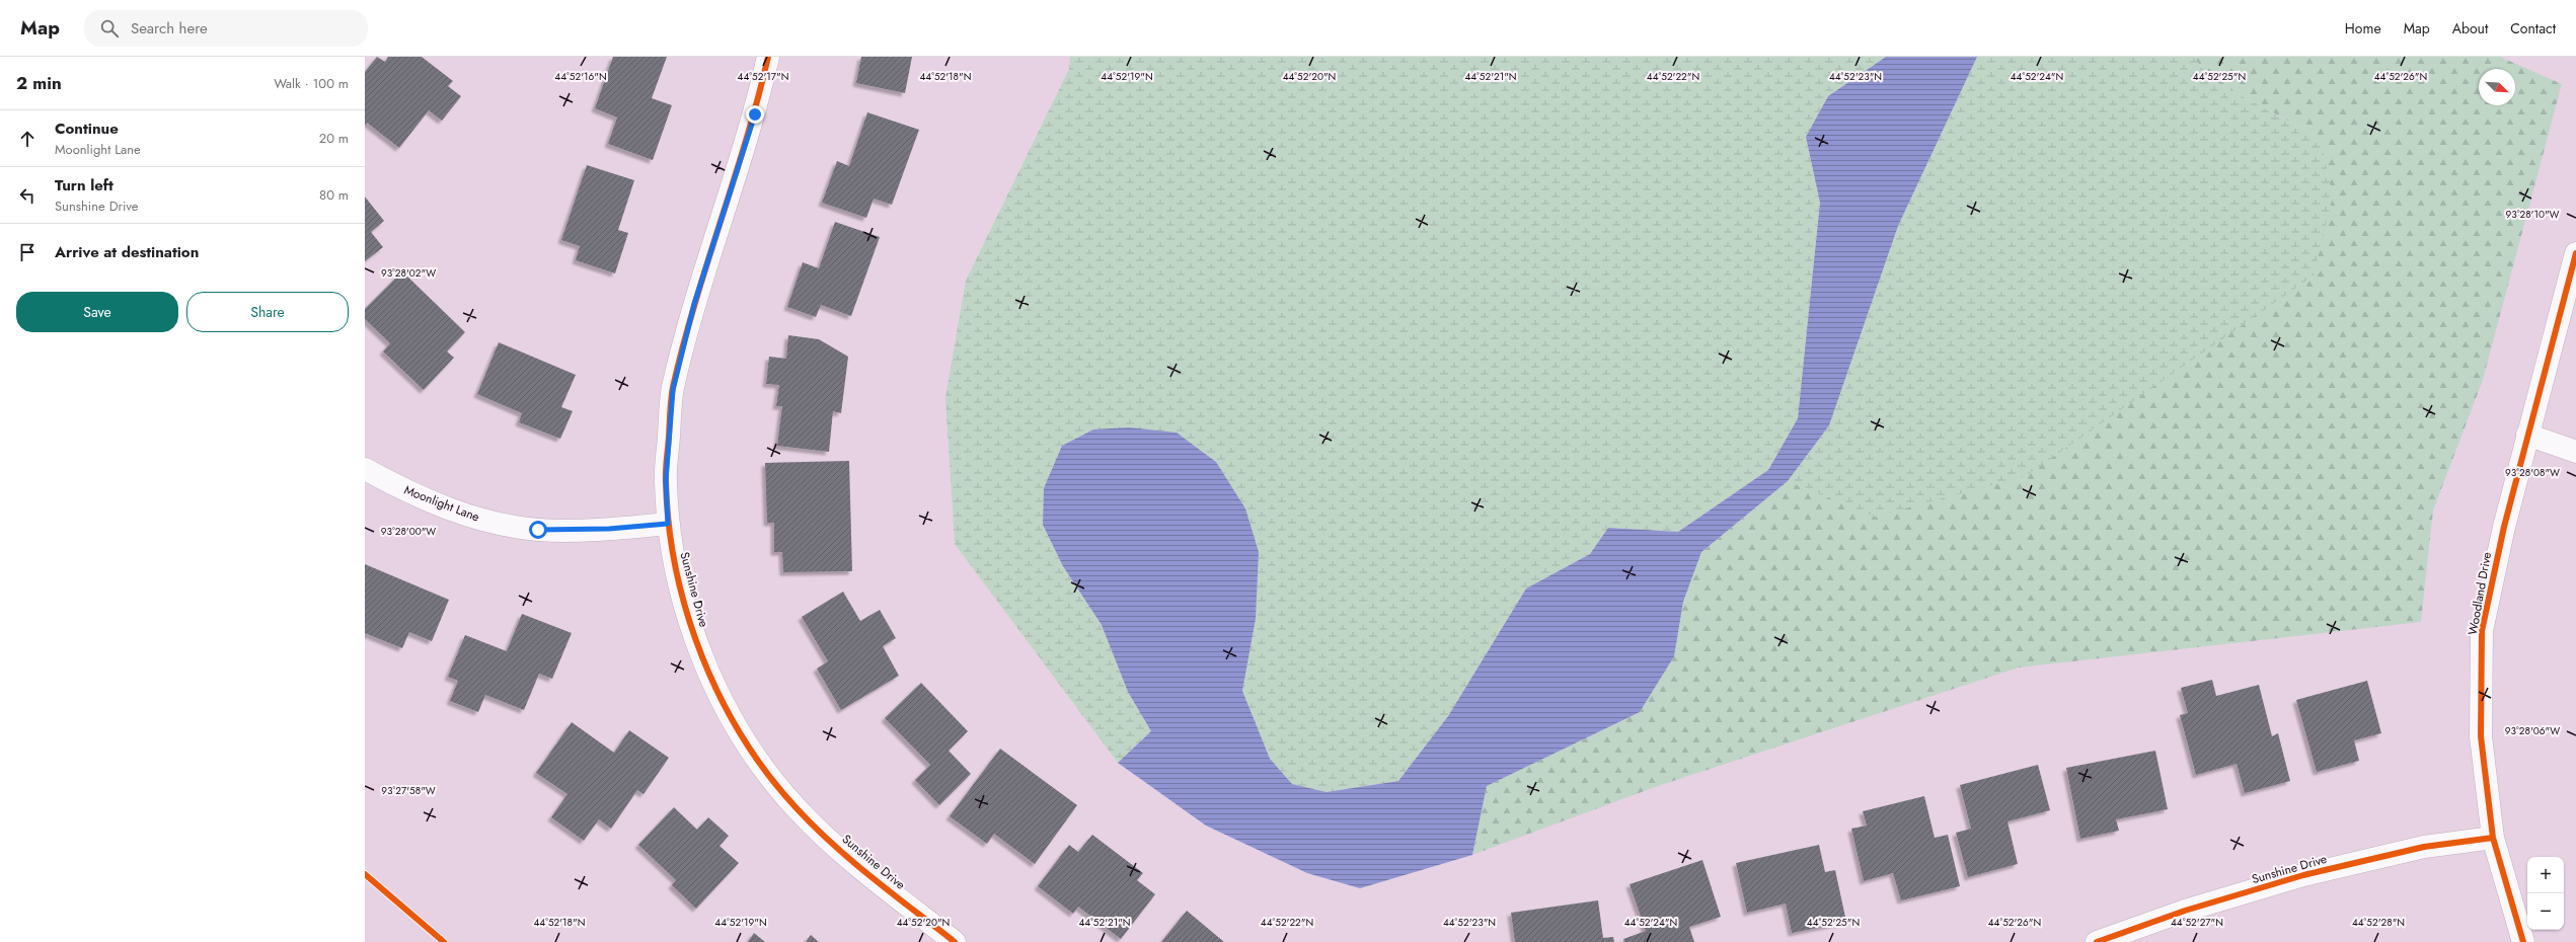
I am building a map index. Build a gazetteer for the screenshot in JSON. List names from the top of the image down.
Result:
{
  "streets": {
    "street": ["Moonlight Lane", "Sunshine Drive", "Woodland Drive"]
  },
  "crossings": [
    ["Moonlight Lane", "Sunshine Drive"],
    ["Sunshine Drive", "Woodland Drive"]
  ],
  "north": "bottom right",
  "page": {
    "header": "Map",
    "search": "Search here",
    "nav": [
      "Home",
      "Map",
      "About",
      "Contact"
    ],
    "heading": ["2 min", "Walk · 100 m"],
    "list": [
      ["Continue", "Moonlight Lane", "20 m"],
      ["Turn left", "Sunshine Drive", "80 m"],
      "Arrive at destination"
    ],
    "buttons": ["Save", "Share"],
    "map_buttons": ["+", "−"]
  },
  "coordinates": [
    "44°52'17\"N",
    "44°52'18\"N",
    "44°52'19\"N",
    "44°52'20\"N",
    "44°52'21\"N",
    "44°52'23\"N",
    "44°52'24\"N",
    "44°52'25\"N",
    "44°52'26\"N",
    "44°52'16\"N",
    "44°52'22\"N",
    "93°28'10\"W",
    "93°28'02\"W",
    "93°28'08\"W",
    "93°28'00\"W",
    "93°28'06\"W",
    "93°27'58\"W",
    "44°52'27\"N",
    "44°52'28\"N"
  ]
}
